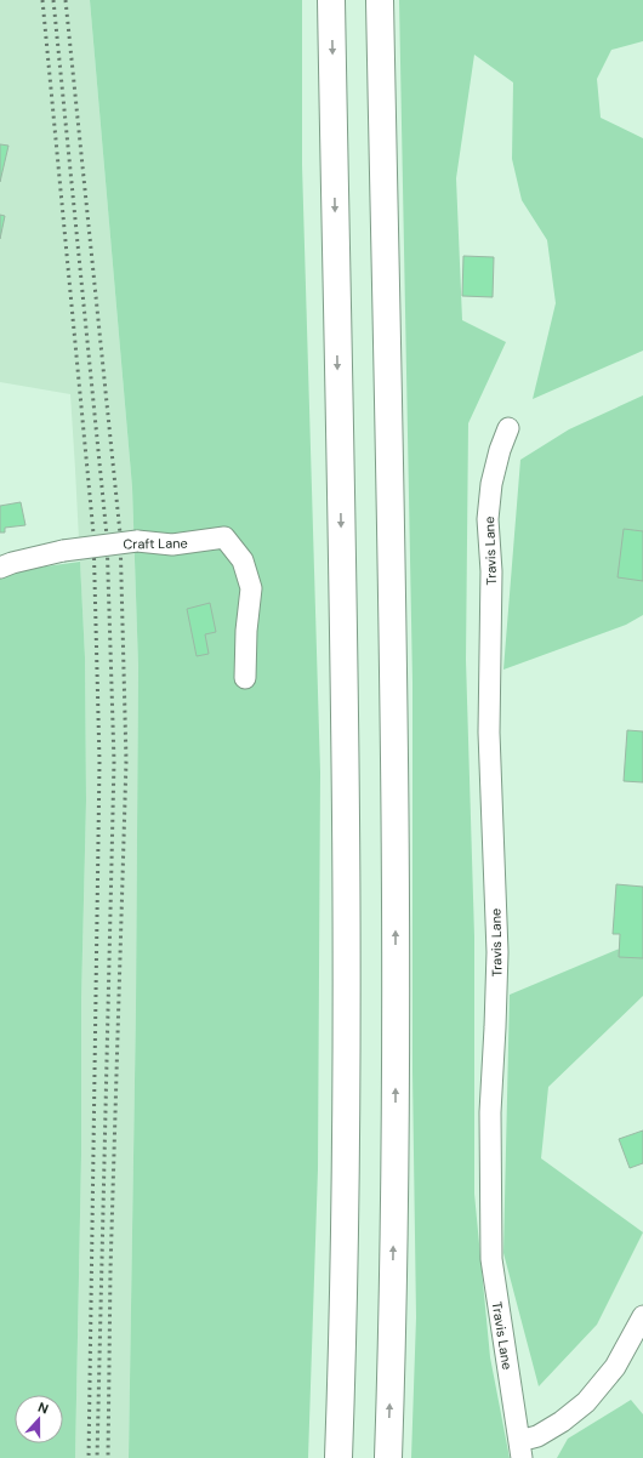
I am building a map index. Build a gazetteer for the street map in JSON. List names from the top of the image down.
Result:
{
  "streets": {
    "street": ["Craft Lane", "Travis Lane"]
  },
  "north": "top"
}
